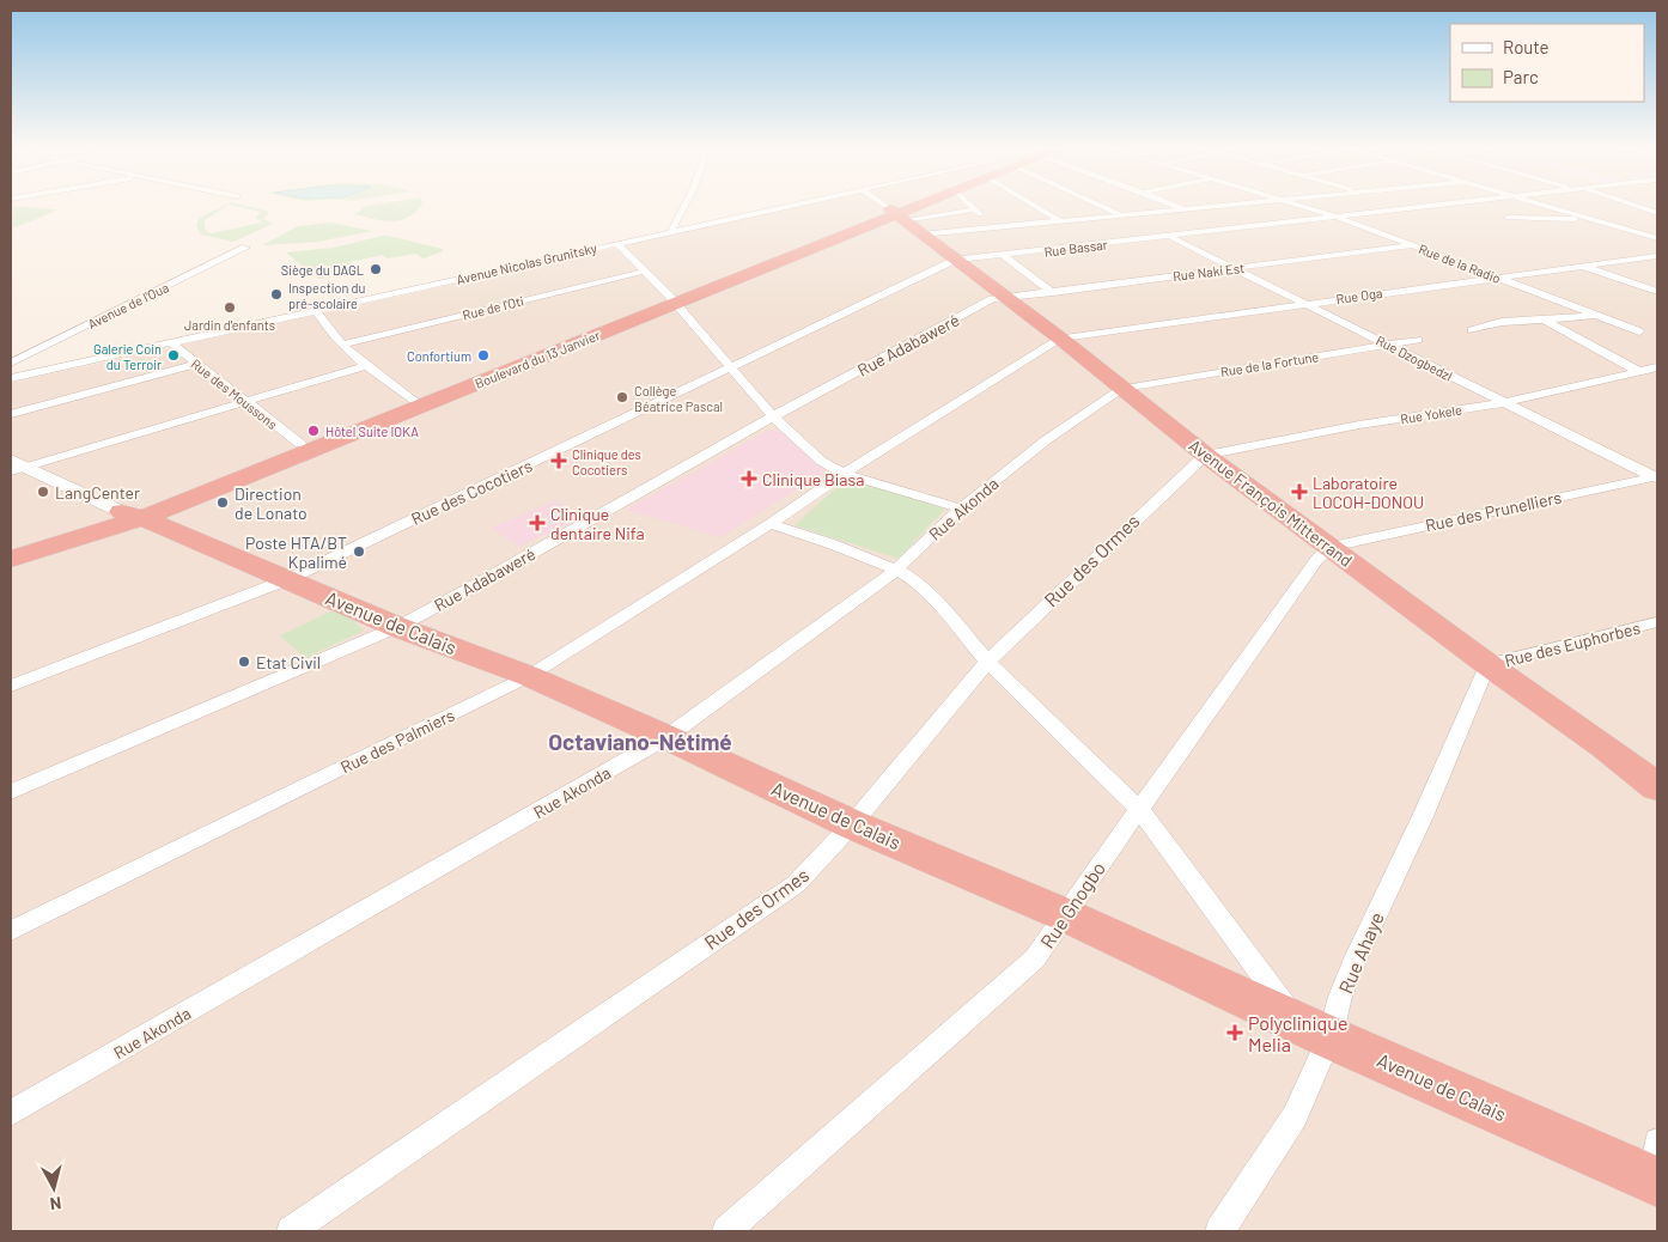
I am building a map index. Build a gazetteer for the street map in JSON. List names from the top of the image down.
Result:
{
  "streets": {
    "highway": ["Boulevard du 13 Janvier", "Avenue François Mitterrand", "Avenue de Calais"],
    "street": [
      "Rue Bassar",
      "Avenue Nicolas Grunitsky",
      "Rue de la Radio",
      "Rue Naki Est",
      "Rue Oga",
      "Avenue de l'Oua",
      "Rue de l'Oti",
      "Rue Adabaweré",
      "Rue Dzogbedzl",
      "Rue de la Fortune",
      "Rue des Moussons",
      "Rue Yokele",
      "Rue des Cocotiers",
      "Rue Akonda",
      "Rue des Prunelliers",
      "Rue des Ormes",
      "Rue des Euphorbes",
      "Rue des Palmiers",
      "Rue Gnogbo",
      "Rue Ahaye"
    ]
  },
  "crossings": [
    ["Rue Bassar", "Rue de la Radio"],
    ["Rue Bassar", "Rue Dzogbedzl"],
    ["Rue Bassar", "Rue des Cocotiers"],
    ["Rue Bassar", "Avenue François Mitterrand"],
    ["Avenue Nicolas Grunitsky", "Rue des Moussons"],
    ["Rue de la Radio", "Rue Naki Est"],
    ["Rue de la Radio", "Rue Oga"],
    ["Rue Naki Est", "Rue Adabaweré"],
    ["Rue Naki Est", "Rue Dzogbedzl"],
    ["Rue Naki Est", "Avenue François Mitterrand"],
    ["Rue Oga", "Rue Dzogbedzl"],
    ["Rue Oga", "Avenue François Mitterrand"],
    ["Rue Oga", "Rue des Palmiers"],
    ["Rue Adabaweré", "Avenue François Mitterrand"],
    ["Rue Adabaweré", "Avenue de Calais"],
    ["Rue Dzogbedzl", "Rue de la Fortune"],
    ["Rue Dzogbedzl", "Rue Yokele"],
    ["Rue Dzogbedzl", "Rue des Prunelliers"],
    ["Boulevard du 13 Janvier", "Rue des Moussons"],
    ["Boulevard du 13 Janvier", "Avenue François Mitterrand"],
    ["Boulevard du 13 Janvier", "Avenue de Calais"],
    ["Rue de la Fortune", "Avenue François Mitterrand"],
    ["Rue de la Fortune", "Rue Akonda"],
    ["Rue Yokele", "Avenue François Mitterrand"],
    ["Rue Yokele", "Rue des Ormes"],
    ["Rue des Cocotiers", "Avenue François Mitterrand"],
    ["Rue des Cocotiers", "Avenue de Calais"],
    ["Avenue François Mitterrand", "Rue Akonda"],
    ["Avenue François Mitterrand", "Rue des Prunelliers"],
    ["Avenue François Mitterrand", "Rue des Ormes"],
    ["Avenue François Mitterrand", "Rue des Euphorbes"],
    ["Avenue François Mitterrand", "Rue des Palmiers"],
    ["Avenue François Mitterrand", "Rue Gnogbo"],
    ["Avenue François Mitterrand", "Rue Ahaye"],
    ["Rue Akonda", "Avenue de Calais"],
    ["Rue des Prunelliers", "Rue Gnogbo"],
    ["Rue des Ormes", "Avenue de Calais"],
    ["Avenue de Calais", "Rue des Palmiers"],
    ["Avenue de Calais", "Rue Gnogbo"],
    ["Avenue de Calais", "Rue Ahaye"],
    ["Rue des Euphorbes", "Rue Ahaye"]
  ],
  "districts": ["Octaviano-Nétimé"],
  "places": {
    "other": [
      "Siège du DAGL",
      "Inspection du pré-scolaire",
      "Jardin d'enfants",
      "Galerie Coin du Terroir",
      "Confortium",
      "Collège Béatrice Pascal",
      "Hôtel Suite IOKA",
      "LangCenter",
      "Direction de Lonato",
      "Poste HTA/BT Kpalimé",
      "Etat Civil"
    ],
    "health": [
      "Clinique des Cocotiers",
      "Clinique Biasa",
      "Laboratoire LOCOH-DONOU",
      "Clinique dentaire Nifa",
      "Polyclinique Melia"
    ]
  },
  "legend": ["Route", "Parc"],
  "north": "bottom"
}
